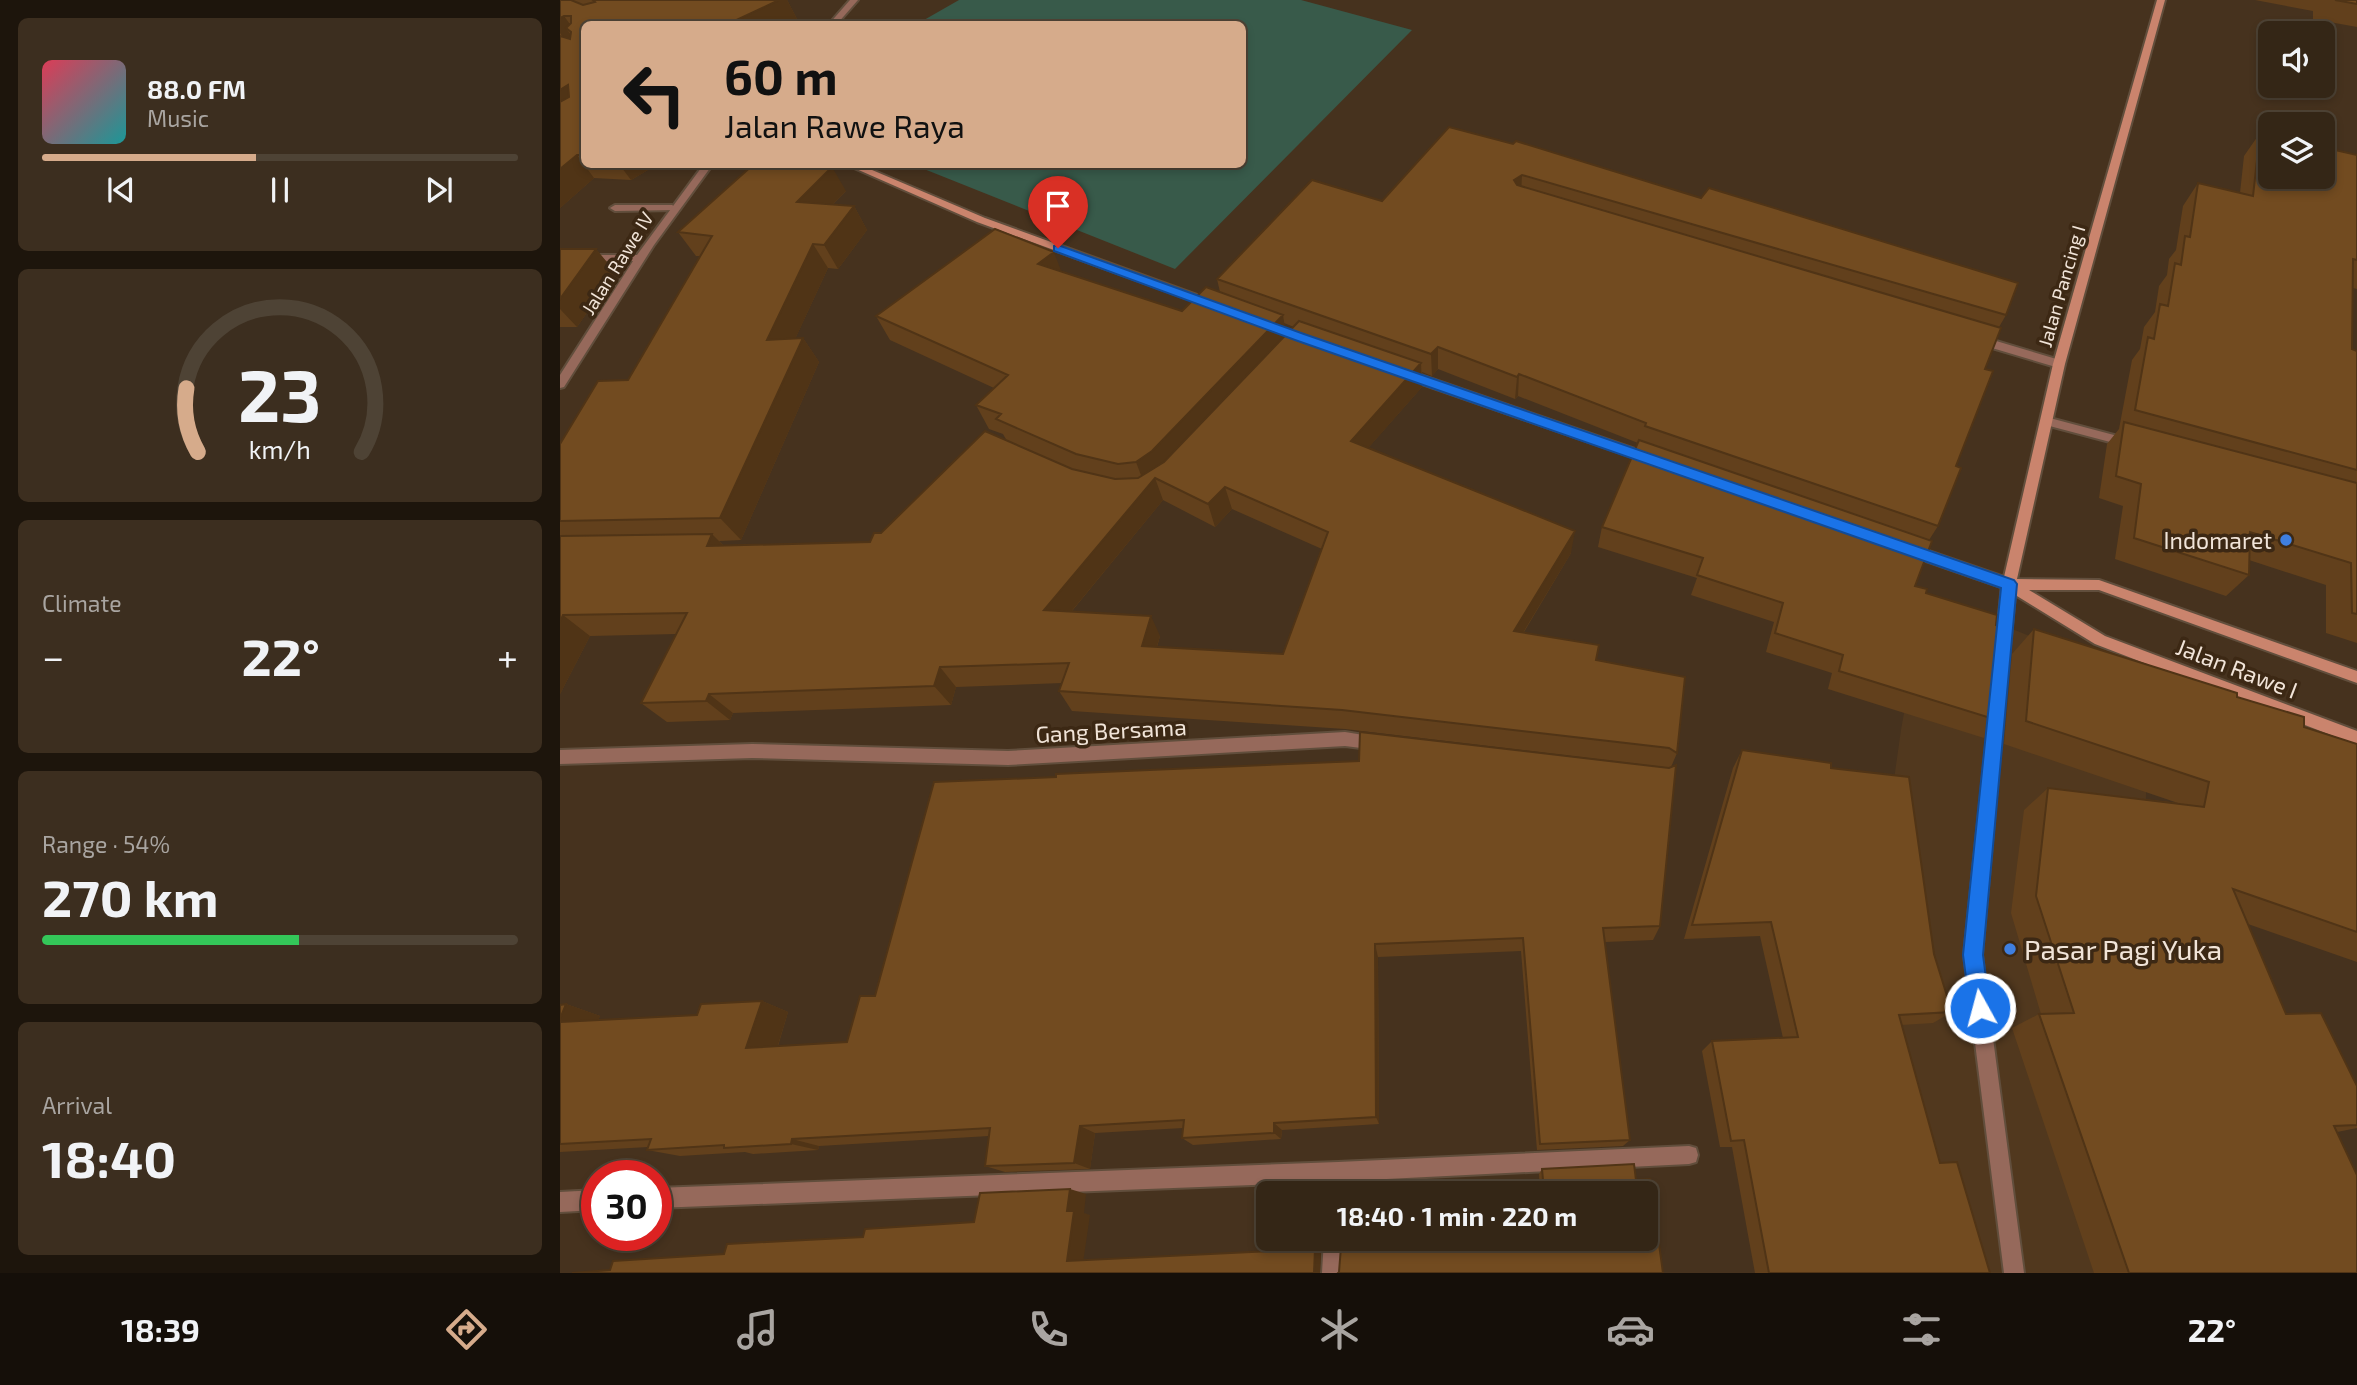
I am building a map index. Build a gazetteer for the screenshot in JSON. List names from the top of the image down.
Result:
{
  "streets": {
    "main road": ["Jalan Pancing I", "Jalan Rawe I"],
    "street": ["Jalan Rawe IV", "Gang Bersama"]
  },
  "crossings": [
    ["Jalan Pancing I", "Jalan Rawe I"]
  ],
  "places": ["Indomaret", "Pasar Pagi Yuka"],
  "page": {
    "turn": ["60 m", "Jalan Rawe Raya"],
    "song": ["88.0 FM", "Music"],
    "tile": [
      "Climate",
      ["Range · 54%", "270 km"],
      ["Arrival", "18:40"]
    ],
    "heat": ["−", "22°", "+"],
    "limit": "30",
    "trip": "18:40 · 1 min · 220 m",
    "tabs": ["18:39", "22°"],
    "gauge": ["23", "km/h"]
  }
}
